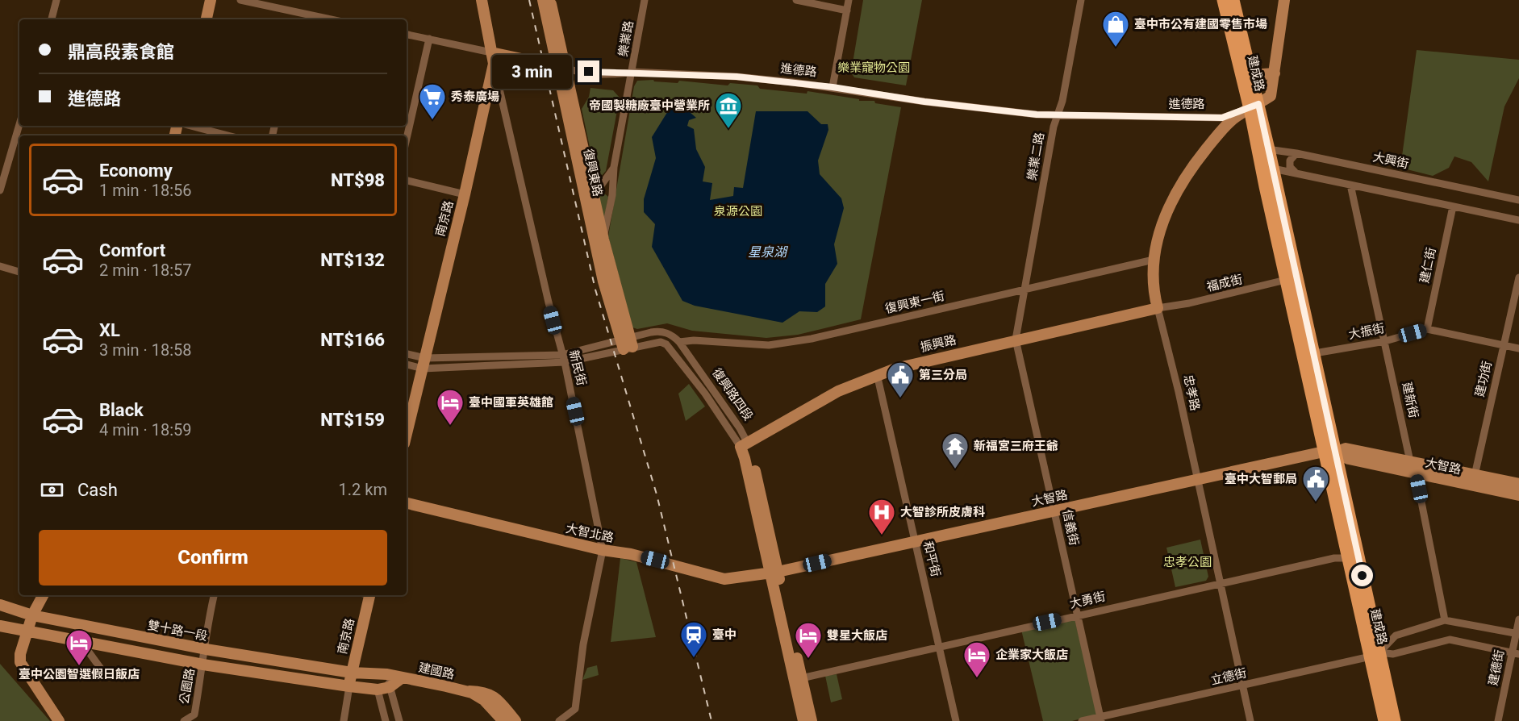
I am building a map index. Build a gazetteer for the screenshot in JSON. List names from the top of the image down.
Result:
{
  "streets": {
    "main road": ["建成路"],
    "street": [
      "樂業路",
      "進德路",
      "樂業二路",
      "大興街",
      "復興東路",
      "南京路",
      "建仁街",
      "福成街",
      "復興東一街",
      "大振街",
      "振興路",
      "新民街",
      "建功街",
      "忠孝路",
      "復興路四段",
      "建新街",
      "大智路",
      "信義街",
      "大智北路",
      "和平街",
      "大勇街",
      "雙十路一段",
      "建德街",
      "建國路",
      "立德街",
      "公園路"
    ]
  },
  "crossings": [
    ["樂業路", "進德路"],
    ["樂業路", "復興東路"],
    ["進德路", "建成路"],
    ["進德路", "樂業二路"],
    ["進德路", "復興東路"],
    ["進德路", "南京路"],
    ["進德路", "新民街"],
    ["進德路", "忠孝路"],
    ["建成路", "大興街"],
    ["建成路", "福成街"],
    ["建成路", "大振街"],
    ["建成路", "忠孝路"],
    ["建成路", "大智路"],
    ["建成路", "大勇街"],
    ["建成路", "立德街"],
    ["樂業二路", "復興東一街"],
    ["樂業二路", "振興路"],
    ["樂業二路", "信義街"],
    ["復興東路", "復興路四段"],
    ["南京路", "新民街"],
    ["南京路", "復興路四段"],
    ["南京路", "雙十路一段"],
    ["南京路", "建國路"],
    ["建仁街", "大振街"],
    ["福成街", "振興路"],
    ["福成街", "忠孝路"],
    ["復興東一街", "忠孝路"],
    ["復興東一街", "復興路四段"],
    ["大振街", "建功街"],
    ["大振街", "建新街"],
    ["振興路", "忠孝路"],
    ["振興路", "復興路四段"],
    ["振興路", "信義街"],
    ["振興路", "和平街"],
    ["新民街", "復興路四段"],
    ["新民街", "大智北路"],
    ["建功街", "大智路"],
    ["忠孝路", "大智路"],
    ["忠孝路", "大勇街"],
    ["忠孝路", "立德街"],
    ["復興路四段", "大智路"],
    ["復興路四段", "大智北路"],
    ["復興路四段", "大勇街"],
    ["建新街", "大智路"],
    ["大智路", "信義街"],
    ["大智路", "大智北路"],
    ["大智路", "和平街"],
    ["信義街", "大勇街"],
    ["信義街", "立德街"],
    ["和平街", "大勇街"],
    ["雙十路一段", "建國路"],
    ["雙十路一段", "公園路"],
    ["建德街", "立德街"]
  ],
  "water": ["星泉湖"],
  "parks": ["樂業寵物公園", "泉源公園", "忠孝公園"],
  "places": {
    "shop": ["臺中市公有建國零售市場"],
    "supermarket": ["秀泰廣場"],
    "museum": ["帝國製糖廠臺中營業所"],
    "public building": ["第三分局", "臺中大智郵局"],
    "hotel": [
      "臺中國軍英雄館",
      "雙星大飯店",
      "臺中公園智選假日飯店",
      "企業家大飯店"
    ],
    "temple": ["新福宮三府王爺"],
    "hospital": ["大智診所皮膚科"],
    "station": ["臺中"]
  },
  "page": {
    "banner": ["鼎高段素食館", "進德路"],
    "bubble": "3 min",
    "list": [
      {
        "name": "Economy",
        "note": "1 min · 18:56",
        "value": "NT$98"
      },
      {
        "name": "Comfort",
        "note": "2 min · 18:57",
        "value": "NT$132"
      },
      {
        "name": "XL",
        "note": "3 min · 18:58",
        "value": "NT$166"
      },
      {
        "name": "Black",
        "note": "4 min · 18:59",
        "value": "NT$159"
      }
    ],
    "pay": ["Cash", "1.2 km"],
    "buttons": "Confirm"
  }
}
